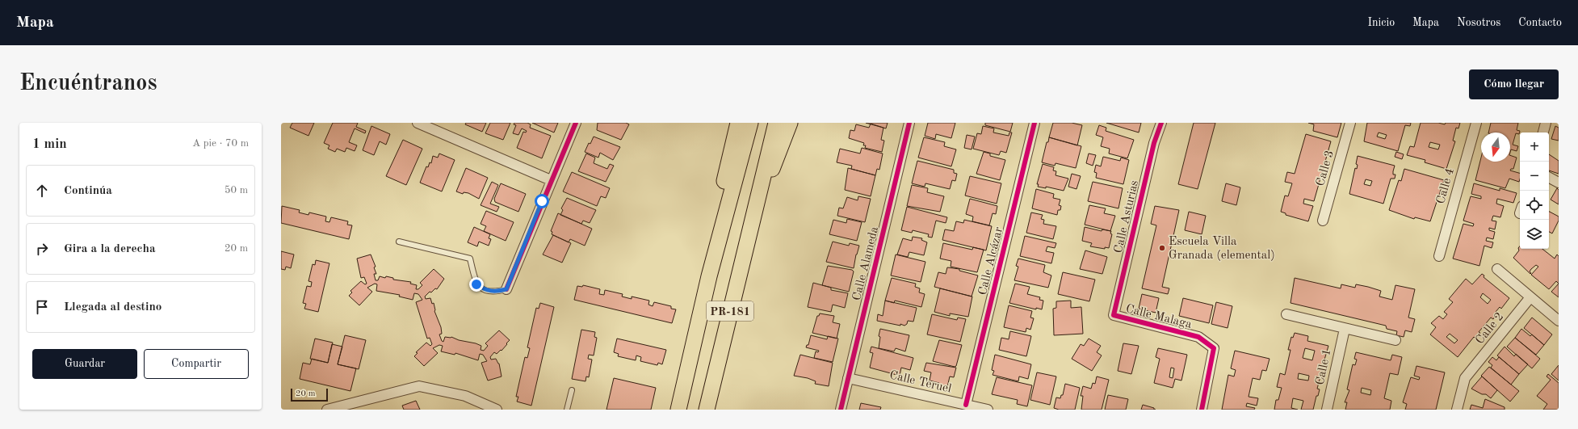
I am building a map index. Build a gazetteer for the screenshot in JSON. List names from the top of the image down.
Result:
{
  "streets": {
    "highway": ["PR-181"],
    "street": [
      "Calle 3",
      "Calle 4",
      "Calle Asturias",
      "Calle Alcázar",
      "Calle Alameda",
      "Calle Malaga",
      "Calle 2",
      "Calle 1",
      "Calle Teruel"
    ]
  },
  "crossings": [
    ["Calle Asturias", "Calle Malaga"],
    ["Calle Alcázar", "Calle Teruel"],
    ["Calle Alameda", "Calle Teruel"]
  ],
  "places": ["Escuela Villa Granada (elemental)"],
  "scale_bar": "20 m",
  "north": "bottom",
  "page": {
    "header": "Mapa",
    "nav": [
      "Inicio",
      "Mapa",
      "Nosotros",
      "Contacto"
    ],
    "buttons": [
      "Cómo llegar",
      ["Guardar", "Compartir"]
    ],
    "title": "Encuéntranos",
    "heading": ["1 min", "A pie · 70 m"],
    "map_buttons": ["+", "−"],
    "list": [
      ["Continúa", "50 m"],
      ["Gira a la derecha", "20 m"],
      "Llegada al destino"
    ],
    "scale": "20 m"
  }
}
